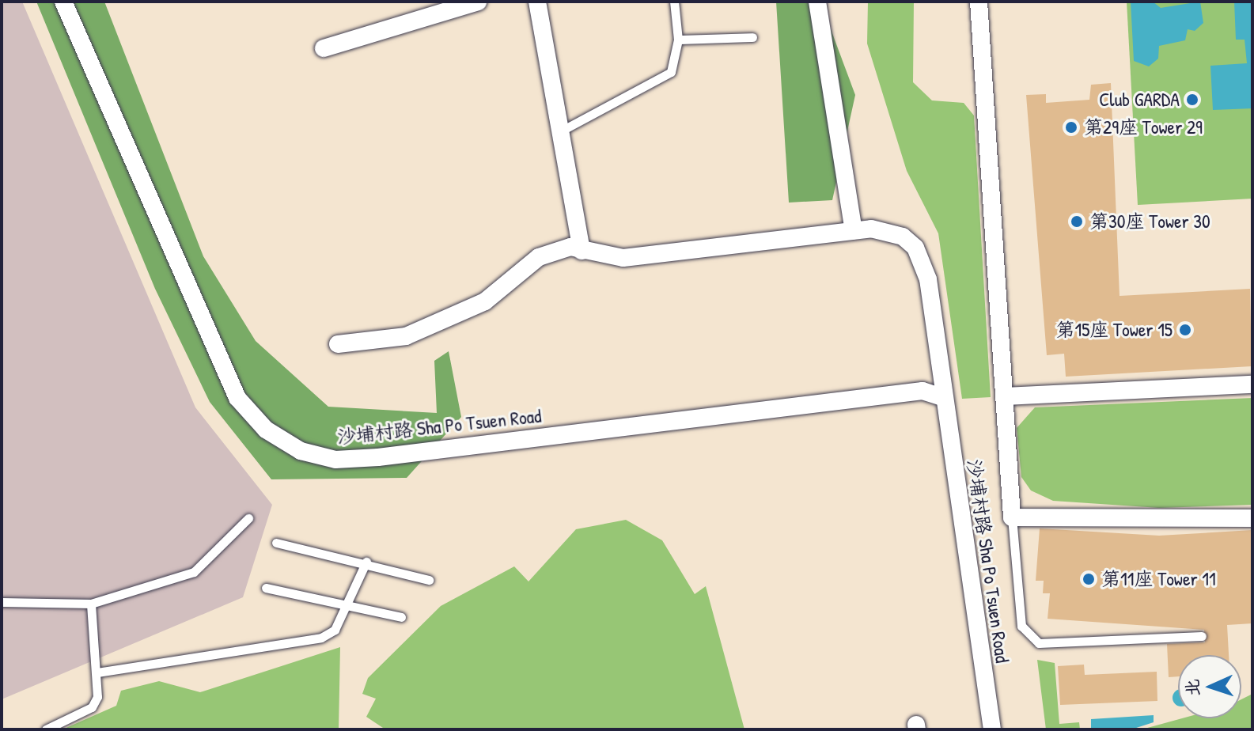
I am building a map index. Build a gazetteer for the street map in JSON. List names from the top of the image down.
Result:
{
  "streets": {
    "street": ["沙埔村路 Sha Po Tsuen Road"]
  },
  "places": [
    "Club GARDA",
    "第29座 Tower 29",
    "第30座 Tower 30",
    "第15座 Tower 15",
    "第11座 Tower 11"
  ],
  "north": "left"
}
